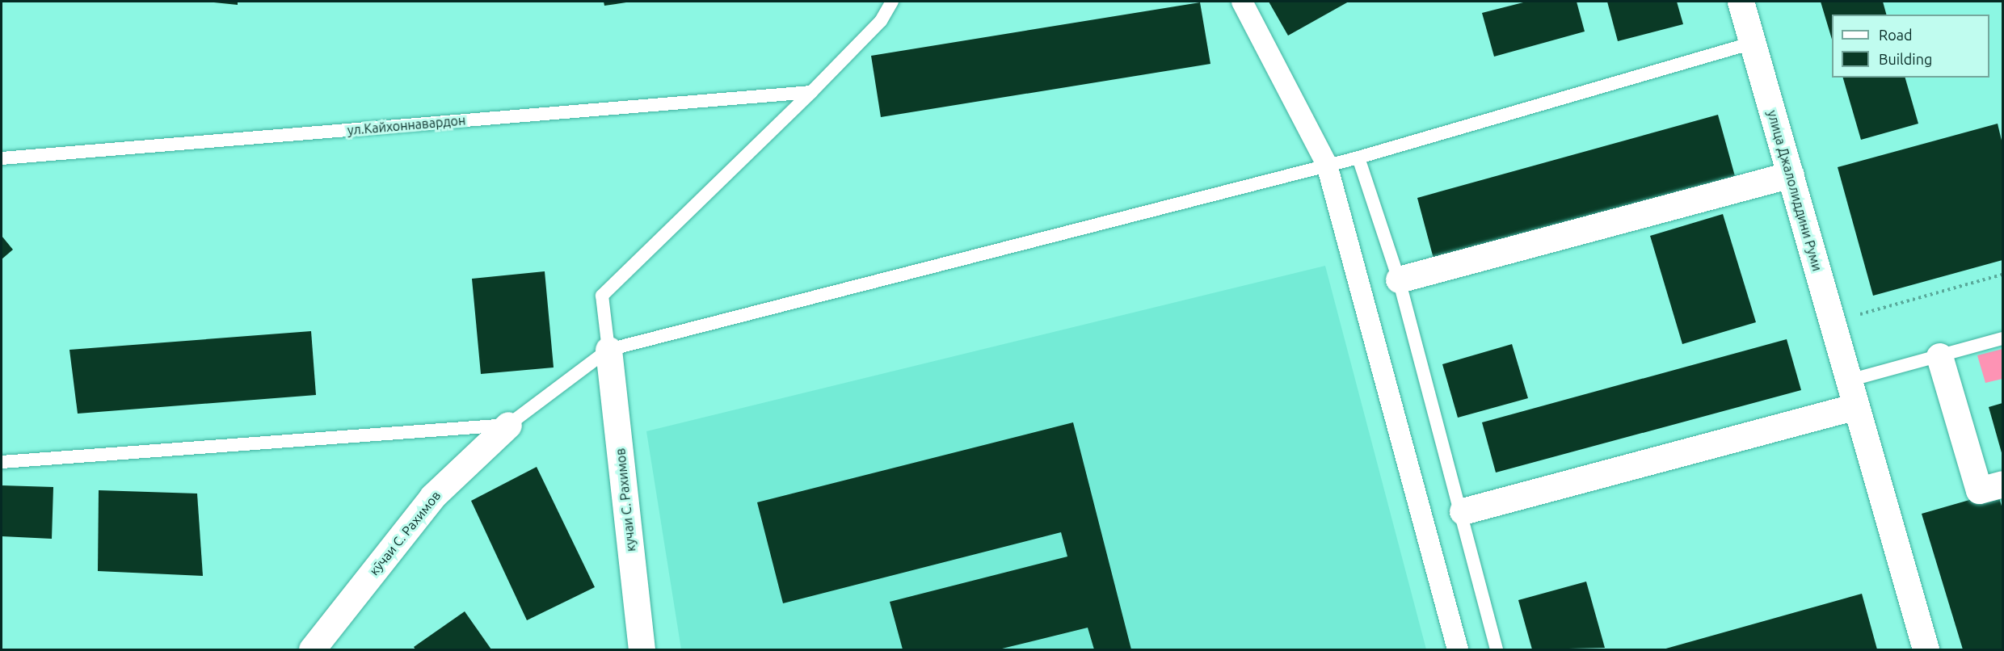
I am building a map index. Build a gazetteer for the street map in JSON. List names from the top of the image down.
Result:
{
  "streets": {
    "street": ["улица Джалолиддини Руми", "кучаи С. Рахимов", "кӯчаи С. Рахимов"],
    "lane": ["ул.Кайхоннавардон"]
  },
  "legend": ["Road", "Building"]
}
